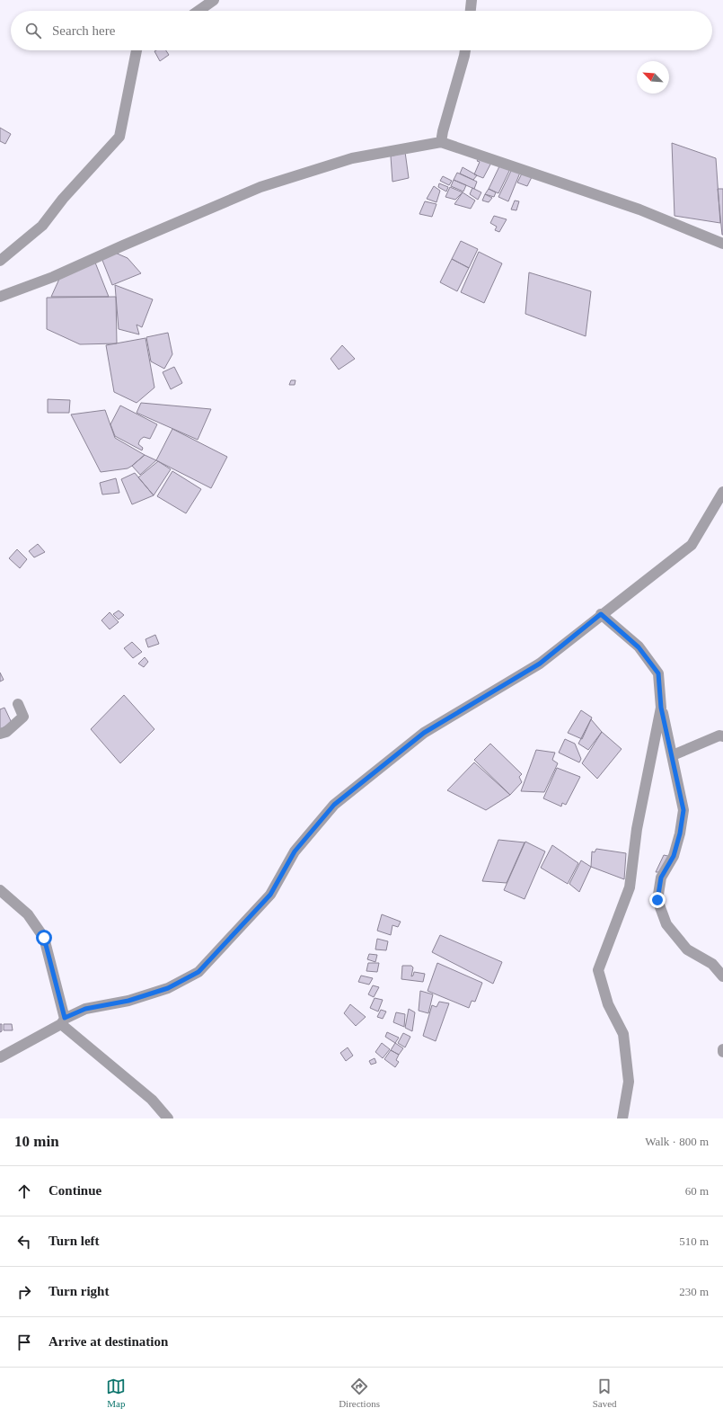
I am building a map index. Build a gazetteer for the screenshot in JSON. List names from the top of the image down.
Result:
{
  "north": "top left",
  "page": {
    "search": "Search here",
    "heading": ["10 min", "Walk · 800 m"],
    "list": [
      ["Continue", "60 m"],
      ["Turn left", "510 m"],
      ["Turn right", "230 m"],
      "Arrive at destination"
    ],
    "nav": ["Map", "Directions", "Saved"]
  }
}
